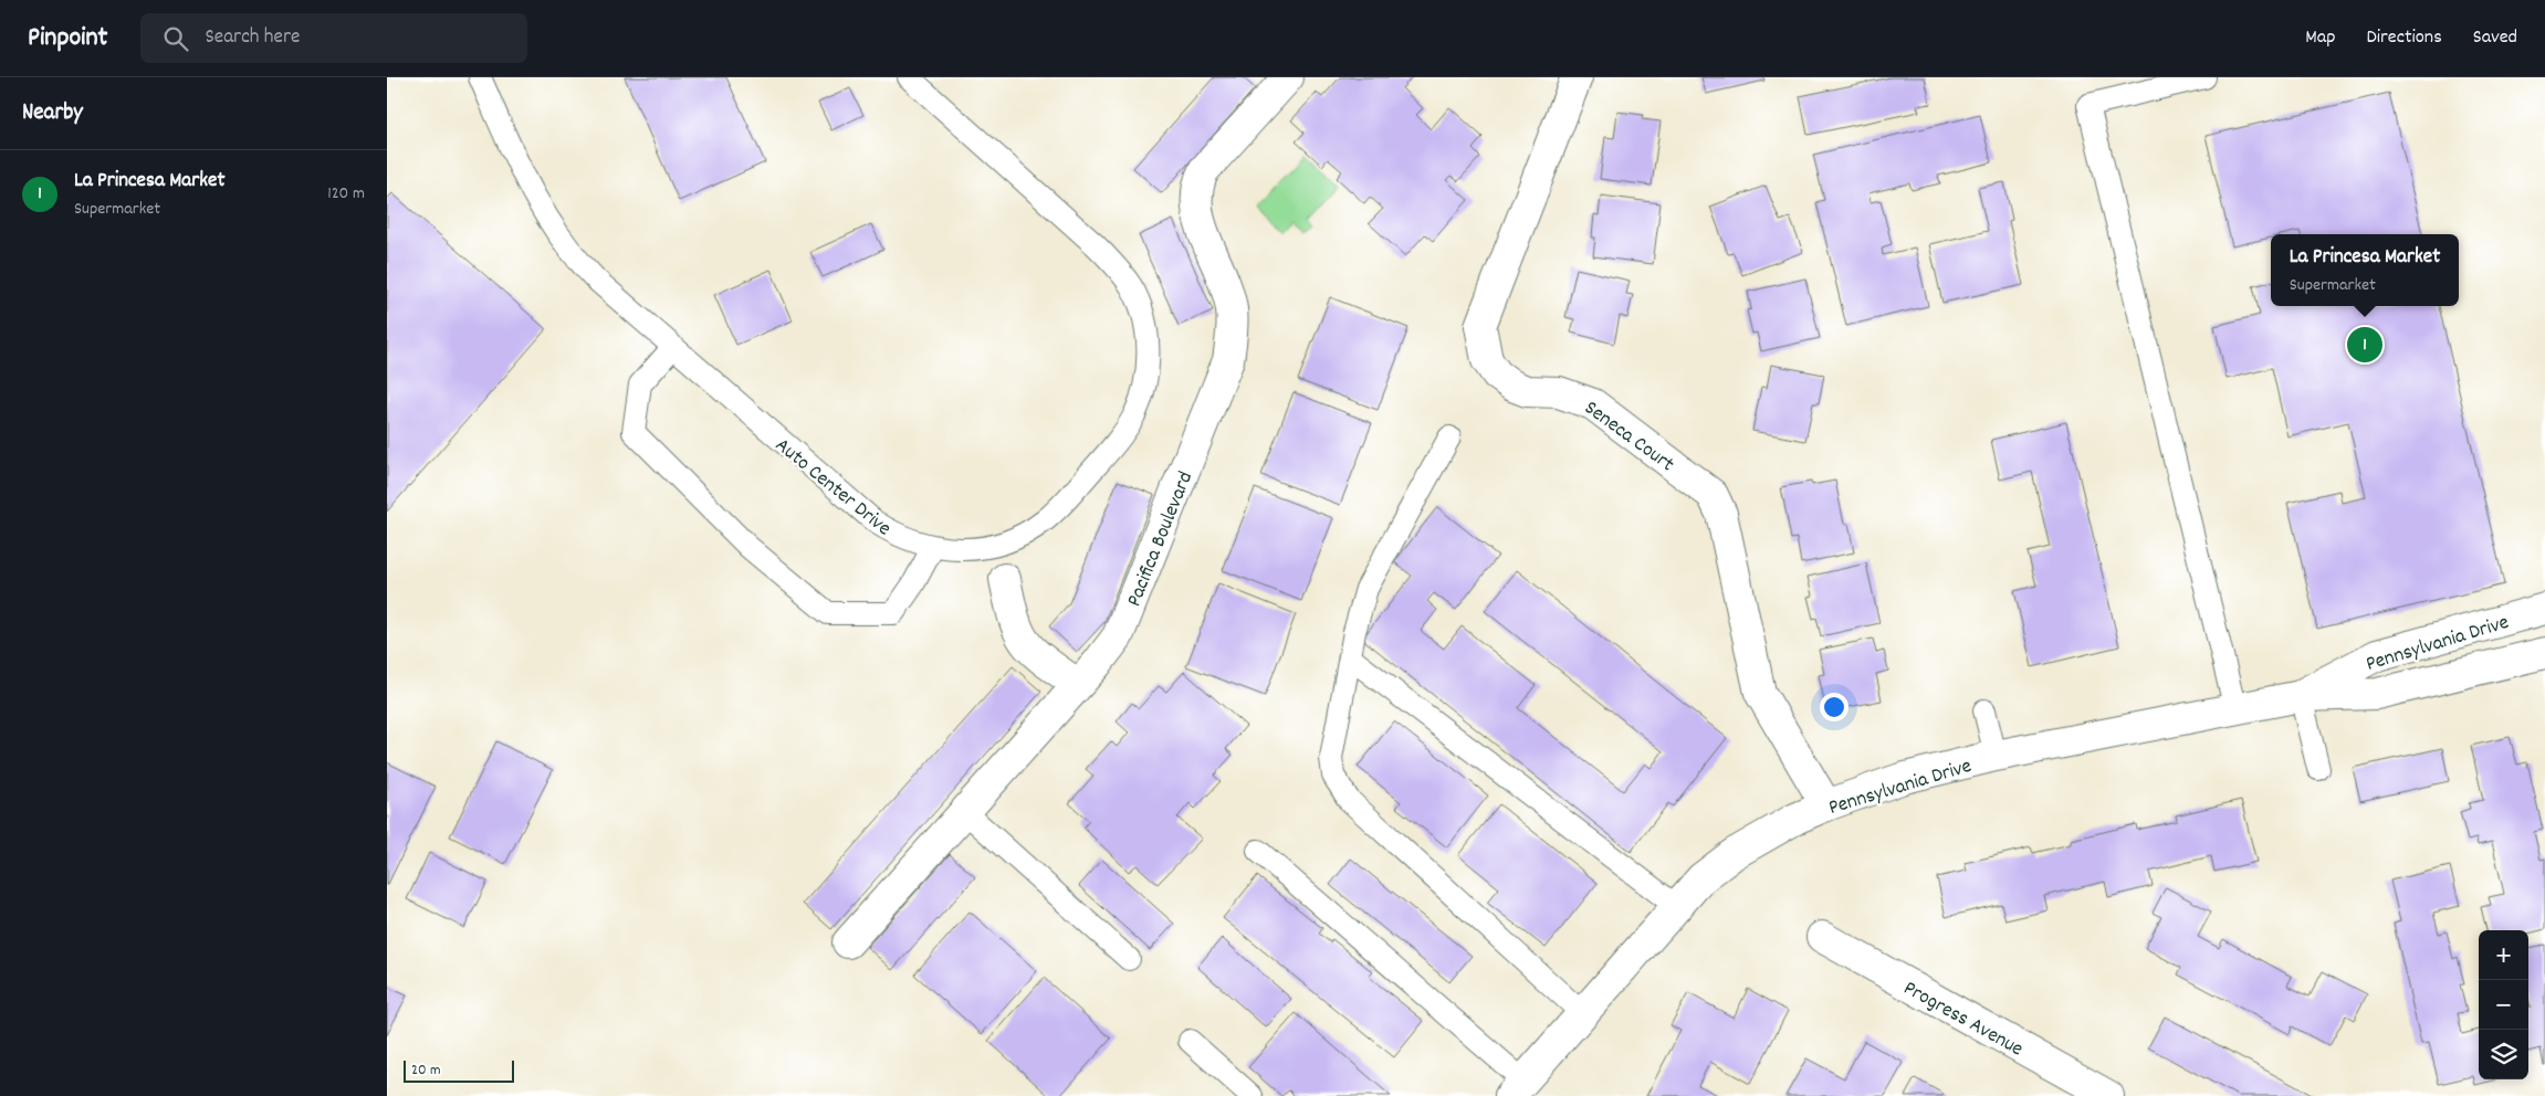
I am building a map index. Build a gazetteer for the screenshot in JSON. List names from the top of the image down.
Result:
{
  "streets": {
    "street": [
      "Seneca Court",
      "Pacifica Boulevard",
      "Pennsylvania Drive",
      "Progress Avenue"
    ],
    "lane": ["Auto Center Drive"]
  },
  "crossings": [
    ["Seneca Court", "Pennsylvania Drive"]
  ],
  "scale_bar": "20 m",
  "page": {
    "header": "Pinpoint",
    "search": "Search here",
    "nav": ["Map", "Directions", "Saved"],
    "heading": "Nearby",
    "list": [
      {
        "mark": "1",
        "name": "La Princesa Market",
        "note": "Supermarket",
        "value": "120 m"
      }
    ],
    "popup": ["La Princesa Market", "Supermarket"],
    "pins": "1",
    "map_buttons": ["+", "−"],
    "scale": "20 m"
  }
}
